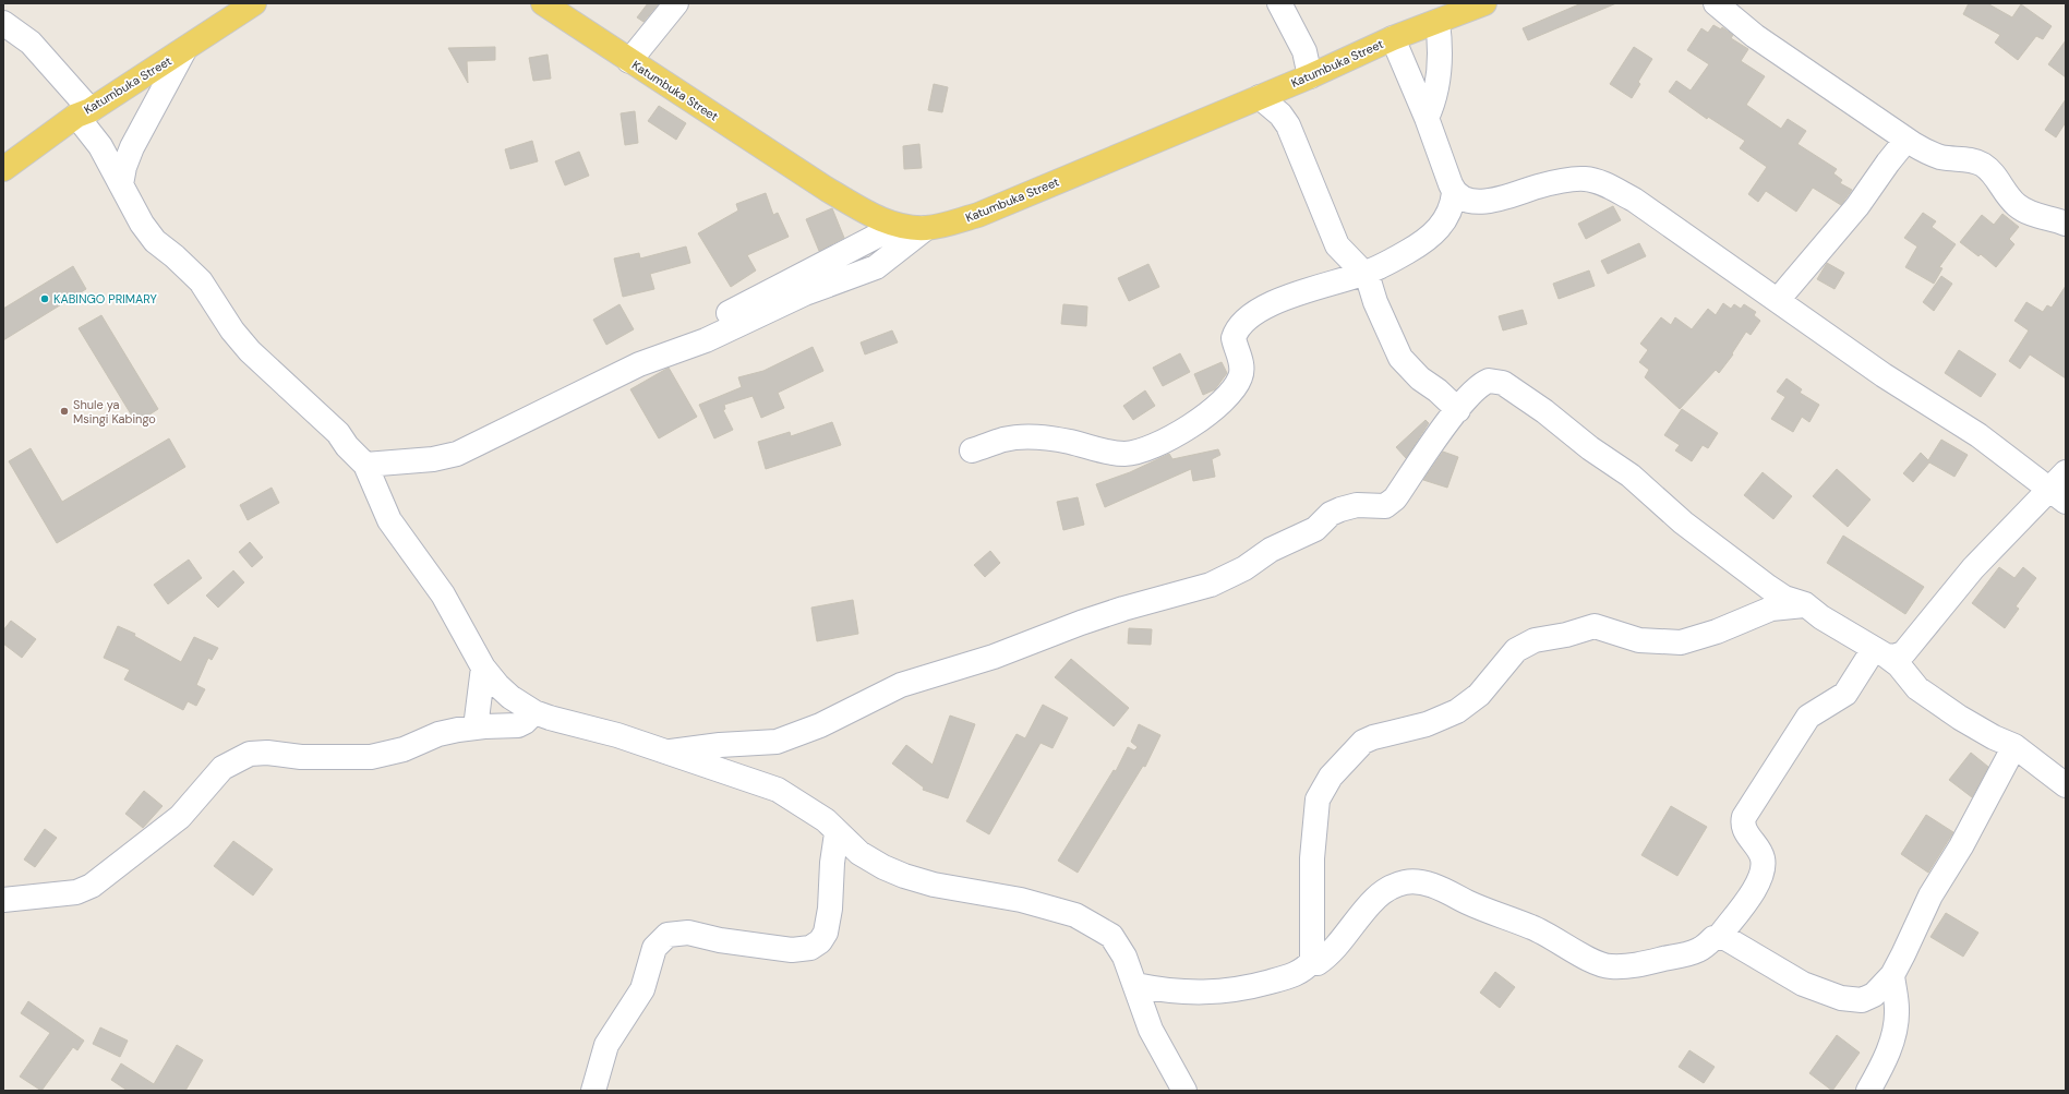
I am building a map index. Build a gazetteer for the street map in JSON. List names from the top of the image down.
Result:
{
  "streets": {
    "main road": ["Katumbuka Street"]
  },
  "places": ["KABINGO PRIMARY", "Shule ya Msingi Kabingo"]
}
